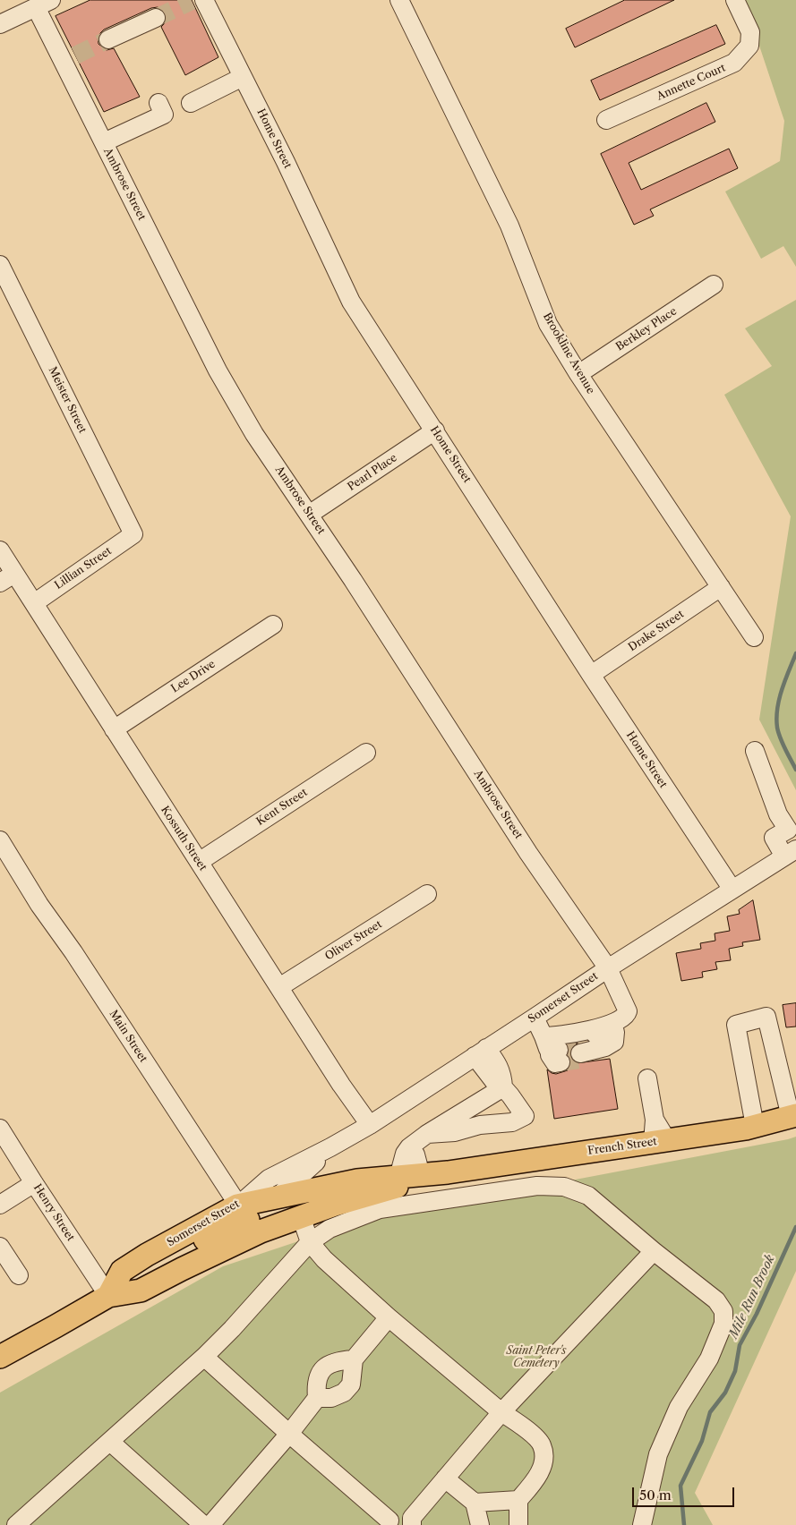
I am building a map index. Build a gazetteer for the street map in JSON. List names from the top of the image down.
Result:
{
  "streets": {
    "main road": ["Somerset Street", "French Street"],
    "street": [
      "Annette Court",
      "Home Street",
      "Ambrose Street",
      "Berkley Place",
      "Brookline Avenue",
      "Meister Street",
      "Pearl Place",
      "Lillian Street",
      "Drake Street",
      "Lee Drive",
      "Kent Street",
      "Kossuth Street",
      "Oliver Street",
      "Main Street",
      "Henry Street"
    ]
  },
  "crossings": [
    ["Home Street", "Pearl Place"],
    ["Home Street", "Drake Street"],
    ["Home Street", "Somerset Street"],
    ["Ambrose Street", "Pearl Place"],
    ["Ambrose Street", "Somerset Street"],
    ["Berkley Place", "Brookline Avenue"],
    ["Brookline Avenue", "Drake Street"],
    ["Meister Street", "Lillian Street"],
    ["Lillian Street", "Kossuth Street"],
    ["Lee Drive", "Kossuth Street"],
    ["Kent Street", "Kossuth Street"],
    ["Kossuth Street", "Oliver Street"],
    ["Kossuth Street", "Somerset Street"],
    ["Somerset Street", "Main Street"],
    ["Somerset Street", "French Street"],
    ["Somerset Street", "Henry Street"],
    ["Main Street", "French Street"]
  ],
  "water": ["Mile Run Brook"],
  "parks": ["Saint Peter's Cemetery"],
  "scale_bar": "50 m"
}
